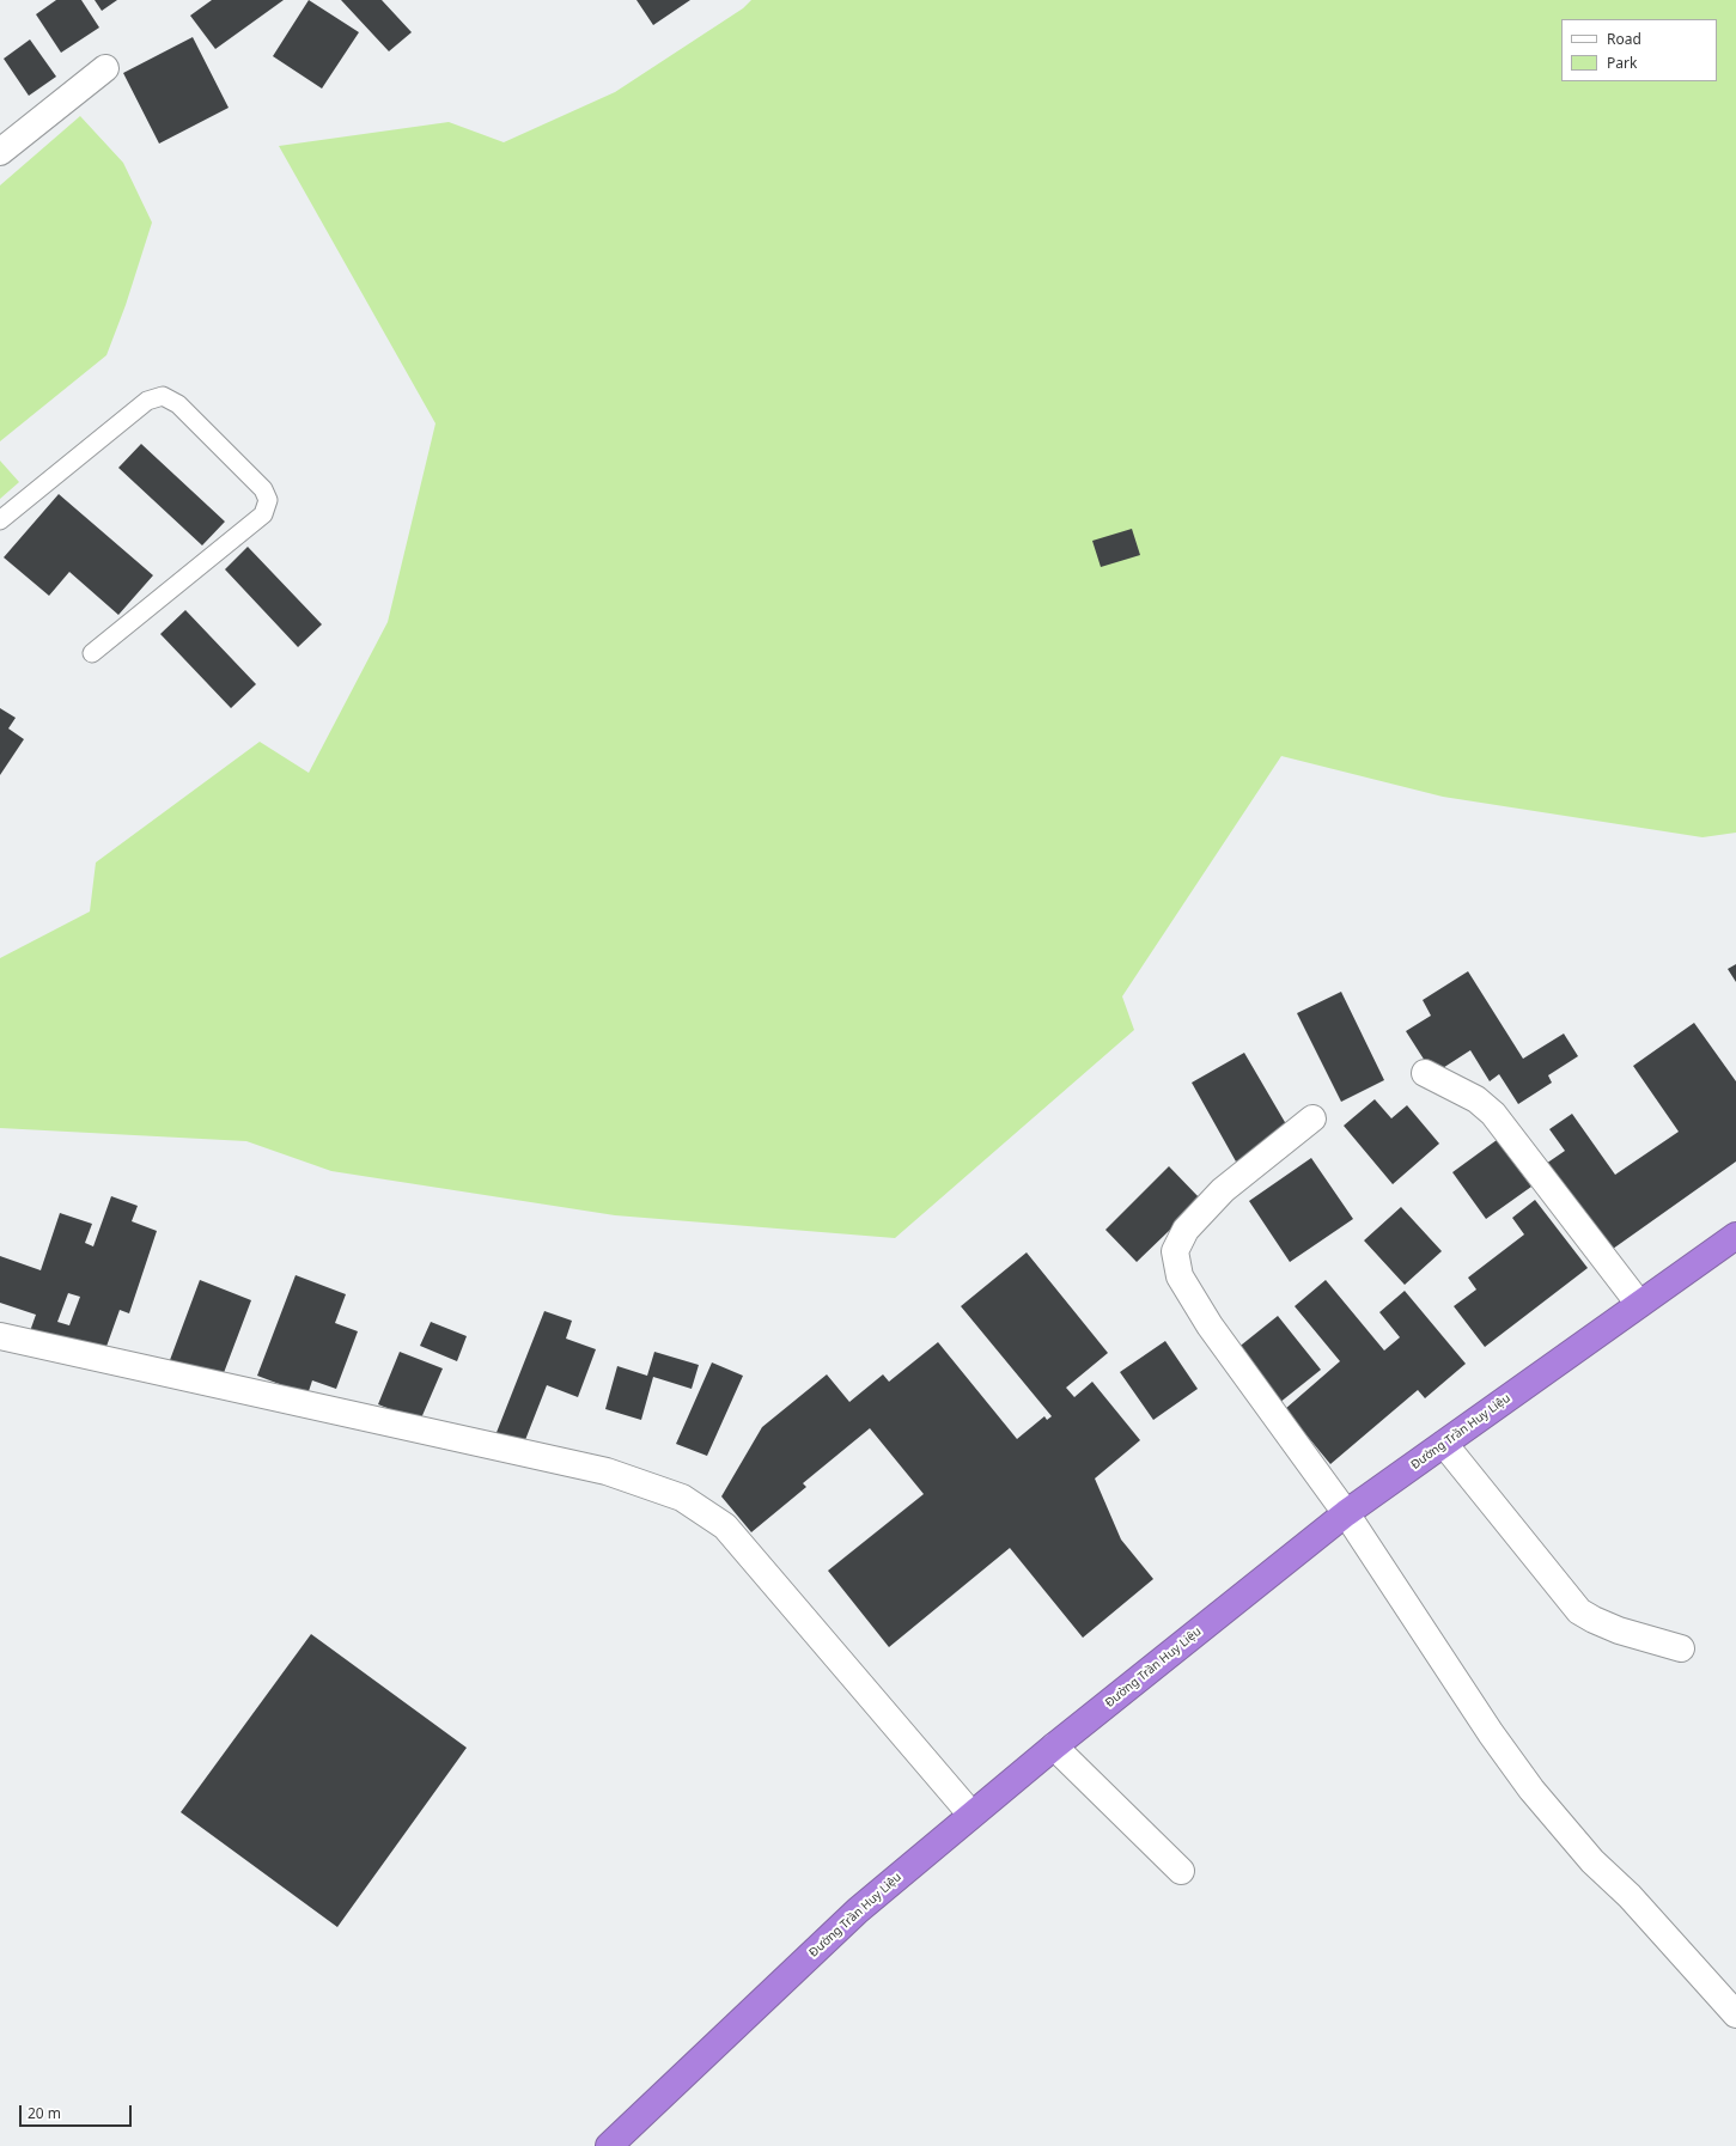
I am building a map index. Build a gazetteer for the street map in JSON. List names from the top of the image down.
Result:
{
  "streets": {
    "highway": ["Đường Trần Huy Liệu"]
  },
  "legend": ["Road", "Park"],
  "scale_bar": "20 m"
}
